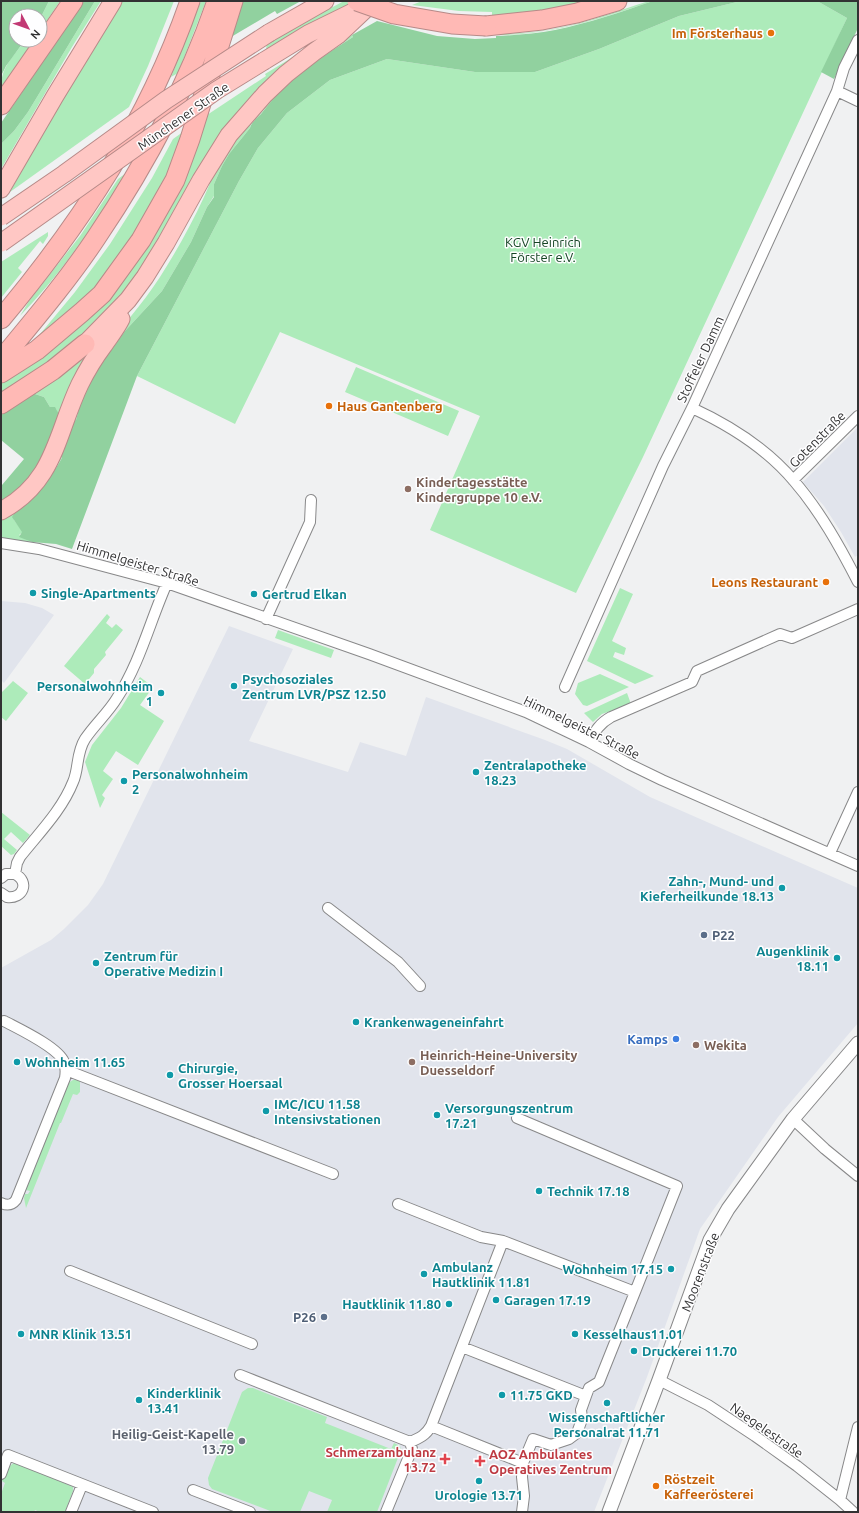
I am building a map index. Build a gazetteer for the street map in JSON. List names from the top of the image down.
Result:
{
  "streets": {
    "highway": ["Münchener Straße"],
    "street": [
      "Stoffeler Damm",
      "Gotenstraße",
      "Himmelgeister Straße",
      "Moorenstraße",
      "Naegelestraße"
    ]
  },
  "crossings": [
    ["Moorenstraße", "Naegelestraße"]
  ],
  "parks": ["KGV Heinrich Förster e.V."],
  "places": {
    "other": [
      "Im Försterhaus",
      "Haus Gantenberg",
      "Kindertagesstätte Kindergruppe 10 e.V.",
      "Leons Restaurant",
      "Single-Apartments",
      "Gertrud Elkan",
      "Psychosoziales Zentrum LVR/PSZ 12.50",
      "Personalwohnheim 1",
      "Zentralapotheke 18.23",
      "Personalwohnheim 2",
      "Zahn-, Mund- und Kieferheilkunde 18.13",
      "P22",
      "Augenklinik 18.11",
      "Zentrum für Operative Medizin I",
      "Krankenwageneinfahrt",
      "Kamps",
      "Wekita",
      "Wohnheim 11.65",
      "Heinrich-Heine-University Duesseldorf",
      "Chirurgie, Grosser Hoersaal",
      "IMC/ICU 11.58 Intensivstationen",
      "Versorgungszentrum 17.21",
      "Technik 17.18",
      "Wohnheim 17.15",
      "Ambulanz Hautklinik 11.81",
      "Garagen 17.19",
      "Hautklinik 11.80",
      "P26",
      "MNR Klinik 13.51",
      "Kesselhaus11.01",
      "Druckerei 11.70",
      "11.75 GKD",
      "Kinderklinik 13.41",
      "Wissenschaftlicher Personalrat 11.71",
      "Heilig-Geist-Kapelle 13.79",
      "Urologie 13.71",
      "Röstzeit Kaffeerösterei"
    ],
    "health": ["Schmerzambulanz 13.72", "AOZ Ambulantes Operatives Zentrum"]
  },
  "north": "bottom right"
}
